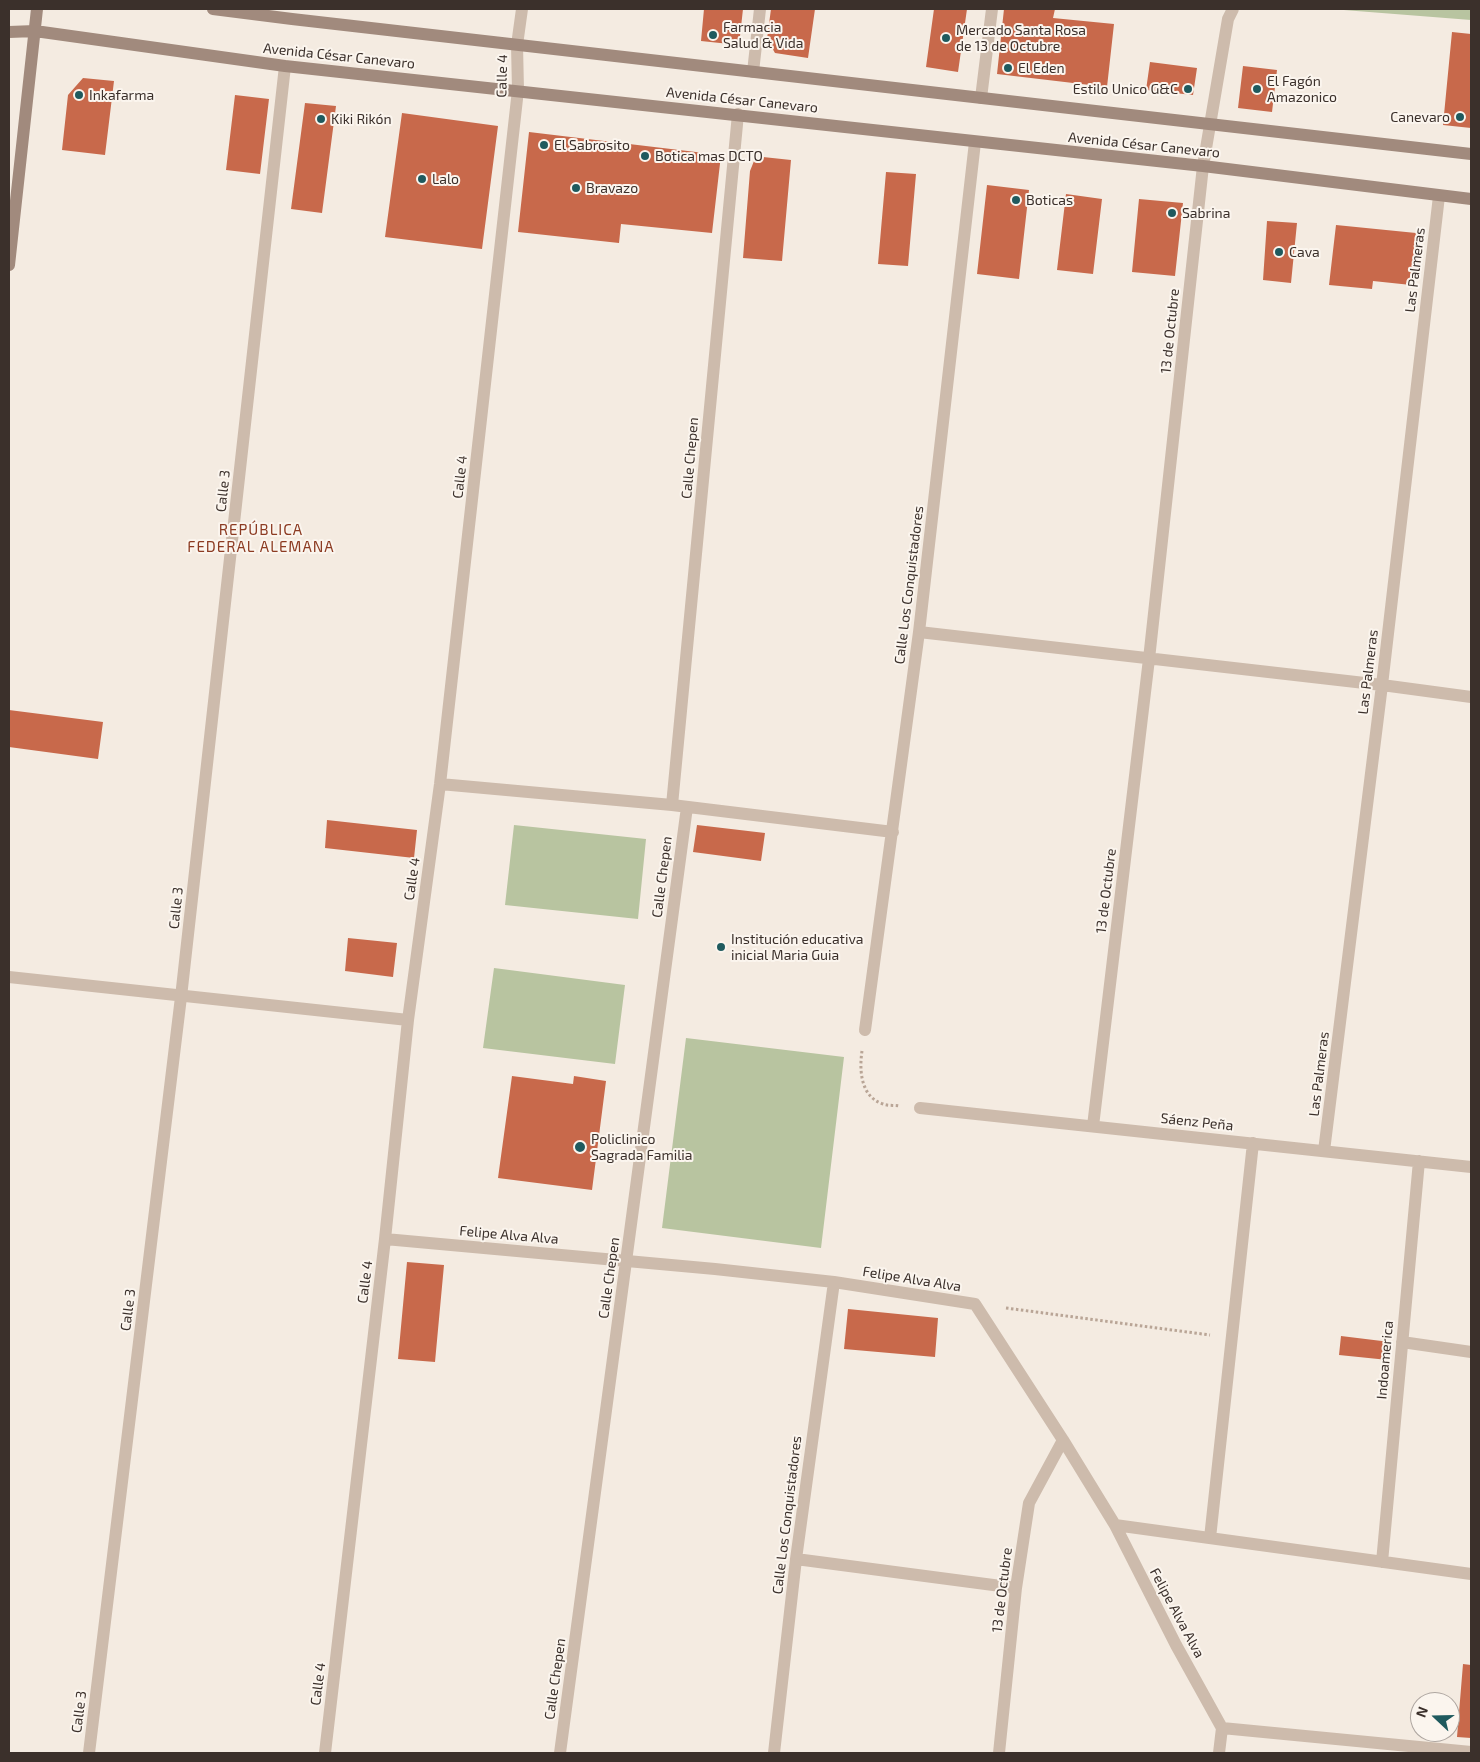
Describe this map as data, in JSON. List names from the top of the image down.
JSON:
{
  "streets": {
    "main road": ["Avenida César Canevaro"],
    "street": [
      "Calle 4",
      "Las Palmeras",
      "13 de Octubre",
      "Calle Chepen",
      "Calle 3",
      "Calle Los Conquistadores",
      "Sáenz Peña",
      "Felipe Alva Alva",
      "Indoamerica"
    ]
  },
  "crossings": [
    ["Avenida César Canevaro", "Calle 4"],
    ["Avenida César Canevaro", "Las Palmeras"],
    ["Avenida César Canevaro", "13 de Octubre"],
    ["Avenida César Canevaro", "Calle Chepen"],
    ["Avenida César Canevaro", "Calle 3"],
    ["Avenida César Canevaro", "Calle Los Conquistadores"],
    ["Calle 4", "Felipe Alva Alva"],
    ["Las Palmeras", "Sáenz Peña"],
    ["13 de Octubre", "Sáenz Peña"],
    ["13 de Octubre", "Felipe Alva Alva"],
    ["Calle Chepen", "Felipe Alva Alva"],
    ["Calle Los Conquistadores", "Felipe Alva Alva"],
    ["Sáenz Peña", "Indoamerica"]
  ],
  "districts": ["REPÚBLICA FEDERAL ALEMANA"],
  "places": [
    "Farmacia Salud & Vida",
    "Mercado Santa Rosa de 13 de Octubre",
    "El Eden",
    "Estilo Unico G&C",
    "El Fagón Amazonico",
    "Inkafarma",
    "Canevaro",
    "Kiki Rikón",
    "El Sabrosito",
    "Botica mas DCTO",
    "Lalo",
    "Bravazo",
    "Boticas",
    "Sabrina",
    "Cava",
    "Institución educativa inicial Maria Guia",
    "Policlinico Sagrada Familia"
  ],
  "north": "left"
}
